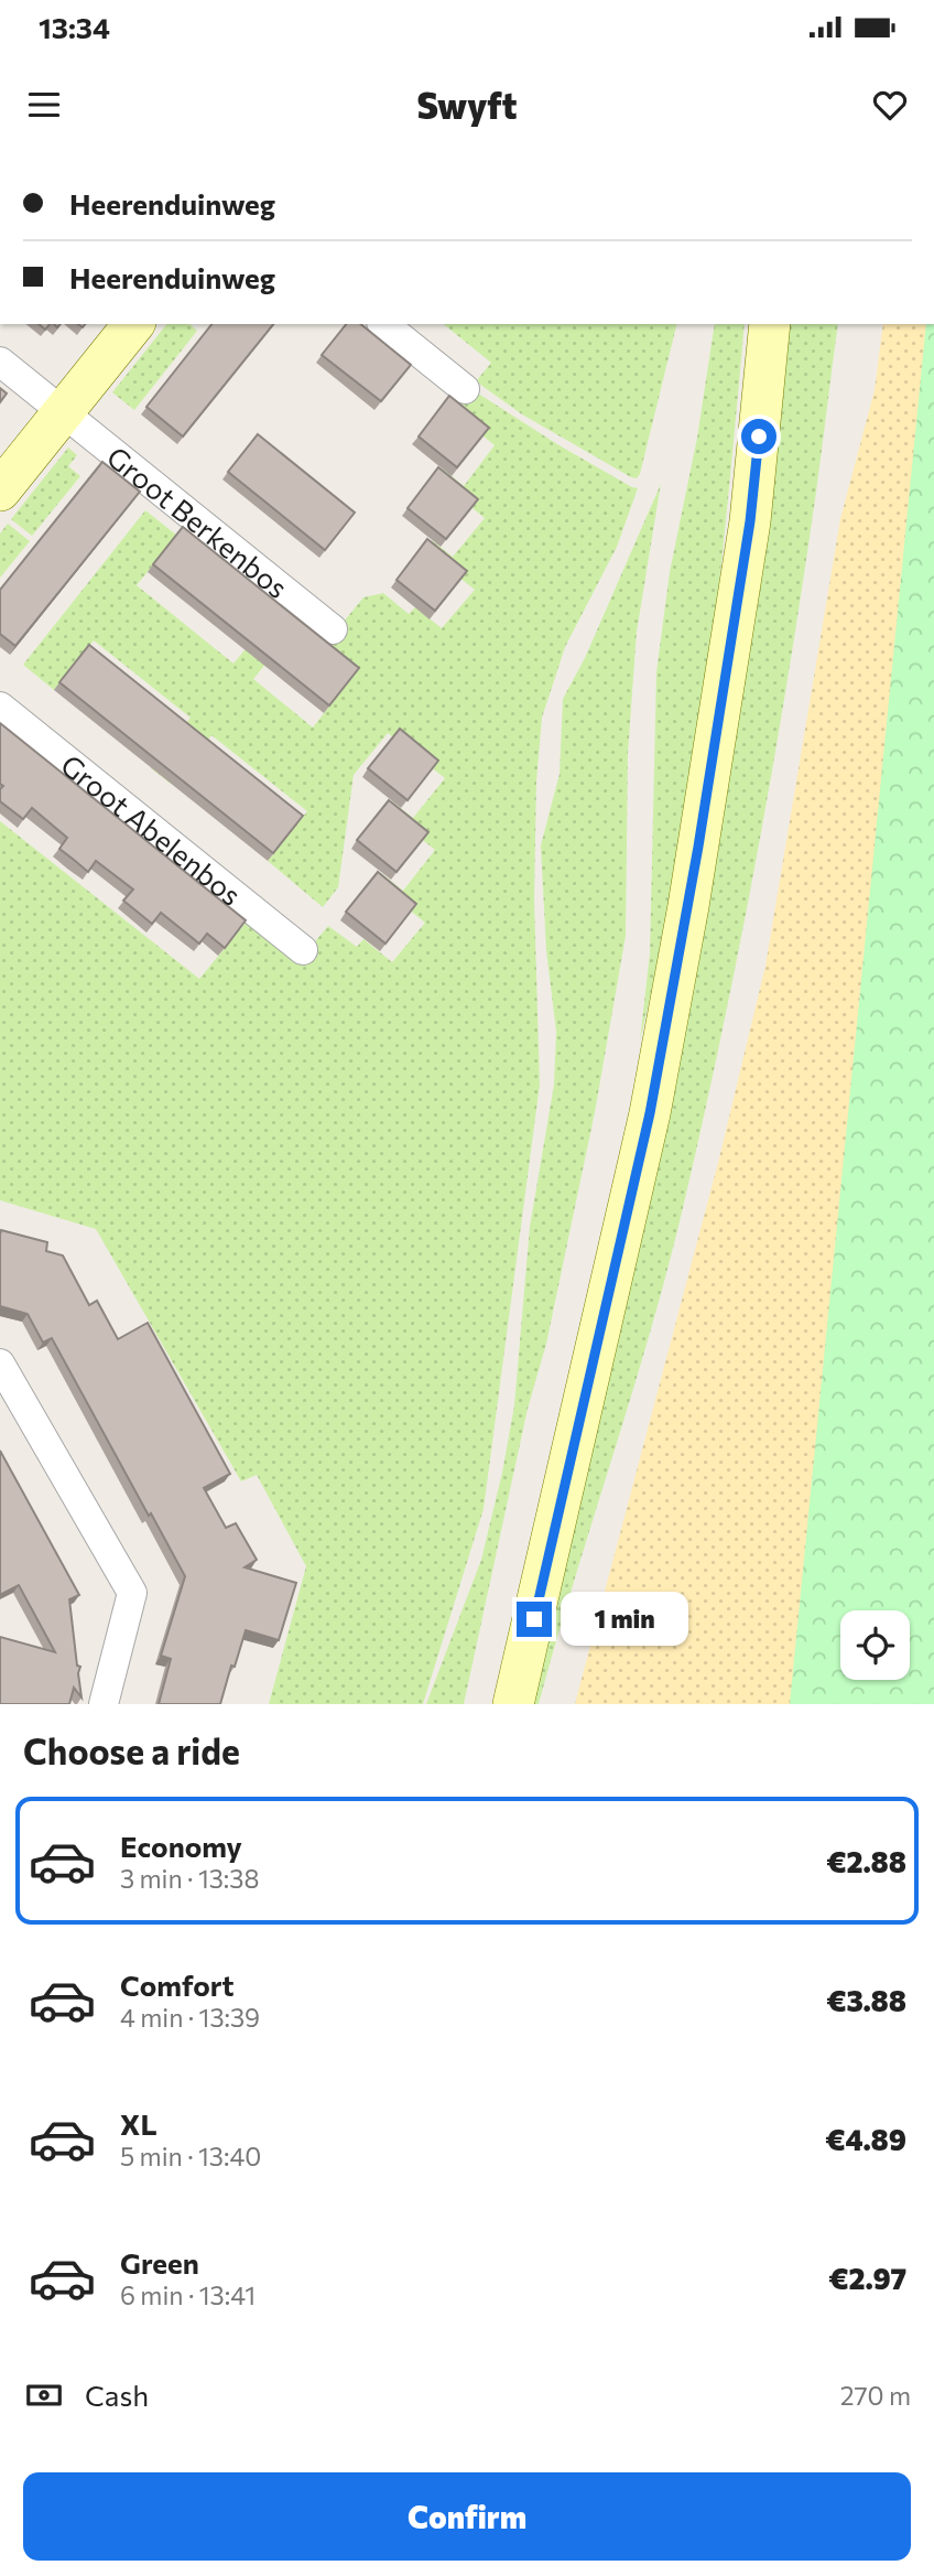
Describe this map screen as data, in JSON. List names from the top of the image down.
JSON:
{
  "streets": {
    "street": ["Groot Berkenbos", "Groot Abelenbos"]
  },
  "page": {
    "status": "13:34",
    "header": "Swyft",
    "banner": ["Heerenduinweg", "Heerenduinweg"],
    "bubble": "1 min",
    "heading": "Choose a ride",
    "list": [
      {
        "name": "Economy",
        "note": "3 min · 13:38",
        "value": "€2.88"
      },
      {
        "name": "Comfort",
        "note": "4 min · 13:39",
        "value": "€3.88"
      },
      {
        "name": "XL",
        "note": "5 min · 13:40",
        "value": "€4.89"
      },
      {
        "name": "Green",
        "note": "6 min · 13:41",
        "value": "€2.97"
      }
    ],
    "pay": ["Cash", "270 m"],
    "buttons": "Confirm"
  }
}
